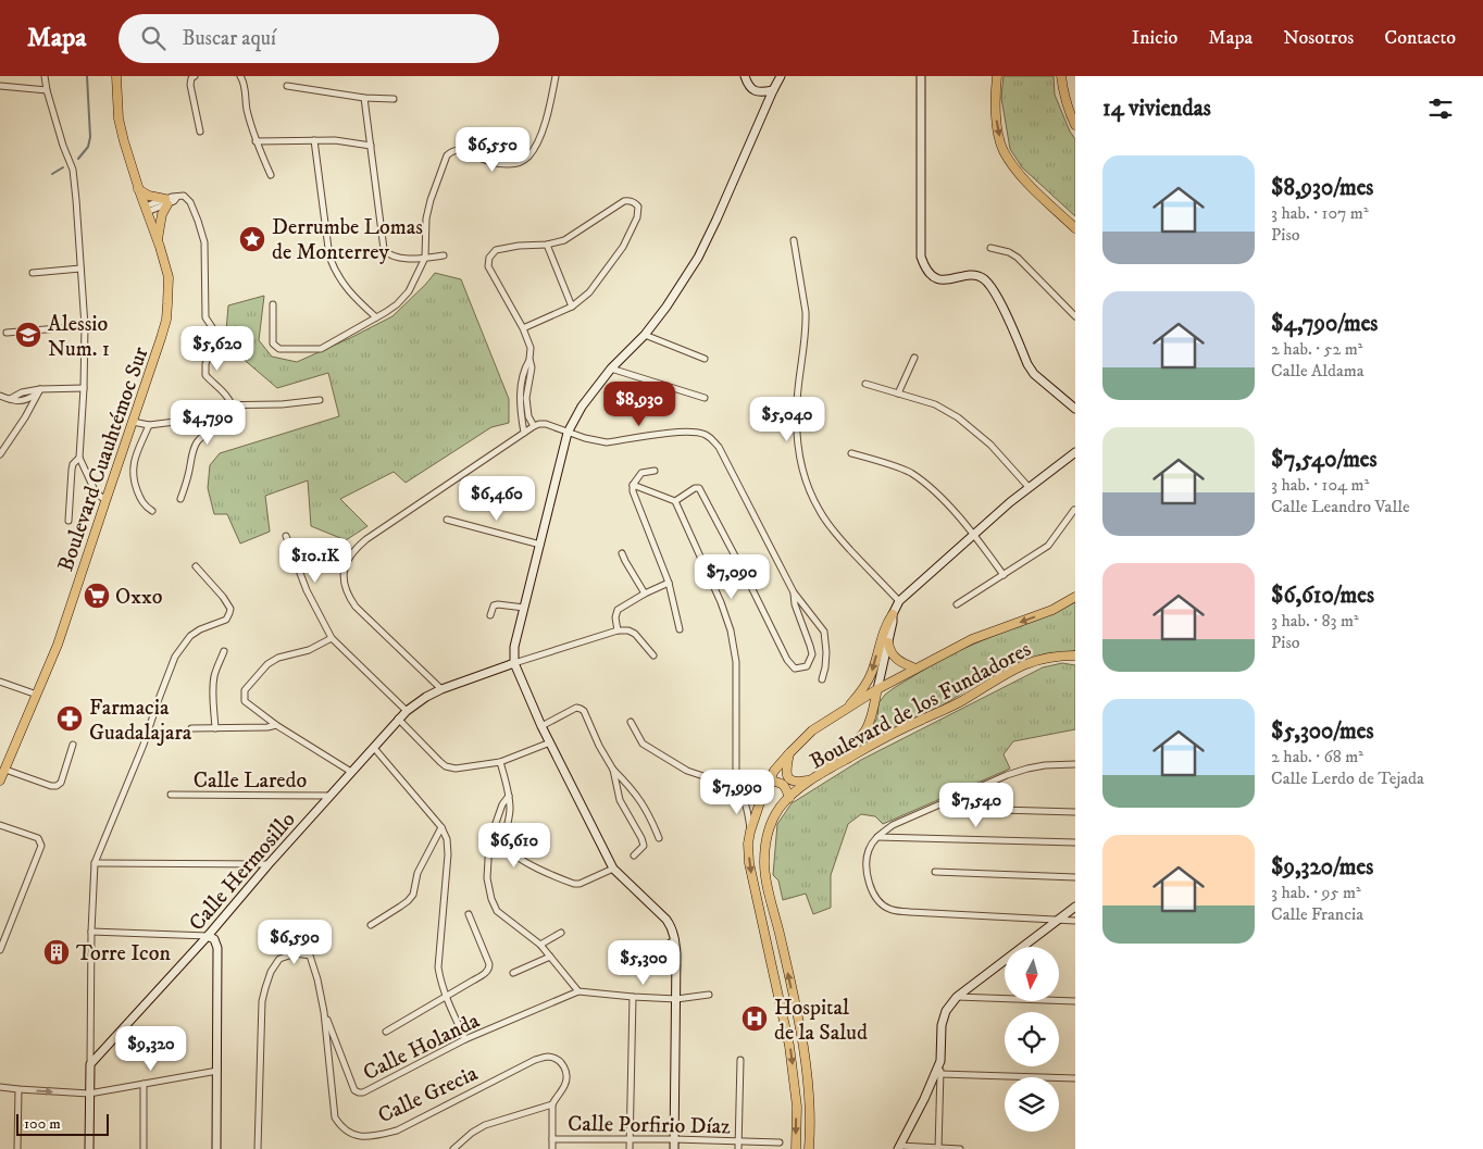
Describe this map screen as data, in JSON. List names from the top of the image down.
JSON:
{
  "streets": {
    "main road": ["Boulevard Cuauhtémoc Sur", "Boulevard de los Fundadores"],
    "street": [
      "Calle Laredo",
      "Calle Hermosillo",
      "Calle Holanda",
      "Calle Grecia",
      "Calle Porfirio Díaz"
    ]
  },
  "crossings": [
    ["Calle Laredo", "Calle Hermosillo"],
    ["Calle Holanda", "Calle Grecia"]
  ],
  "places": {
    "place": ["Derrumbe Lomas de Monterrey"],
    "school or university": ["Alessio Num. 1"],
    "supermarket": ["Oxxo"],
    "pharmacy": ["Farmacia Guadalajara"],
    "building": ["Torre Icon"],
    "hospital": ["Hospital de la Salud"]
  },
  "scale_bar": "100 m",
  "north": "bottom",
  "page": {
    "header": "Mapa",
    "search": "Buscar aquí",
    "nav": [
      "Inicio",
      "Mapa",
      "Nosotros",
      "Contacto"
    ],
    "heading": "14 viviendas",
    "price": [
      "$6,550",
      "$5,620",
      "$8,930",
      "$5,040",
      "$4,790",
      "$6,460",
      "$10.1K",
      "$7,090",
      "$7,990",
      "$7,540",
      "$6,610",
      "$6,590",
      "$5,300",
      "$9,320"
    ],
    "list": [
      {
        "name": "$8,930/mes",
        "note": "3 hab. · 107 m² · Piso"
      },
      {
        "name": "$4,790/mes",
        "note": "2 hab. · 52 m² · Calle Aldama"
      },
      {
        "name": "$7,540/mes",
        "note": "3 hab. · 104 m² · Calle Leandro Valle"
      },
      {
        "name": "$6,610/mes",
        "note": "3 hab. · 83 m² · Piso"
      },
      {
        "name": "$5,300/mes",
        "note": "2 hab. · 68 m² · Calle Lerdo de Tejada"
      },
      {
        "name": "$9,320/mes",
        "note": "3 hab. · 95 m² · Calle Francia"
      }
    ],
    "scale": "100 m"
  }
}
